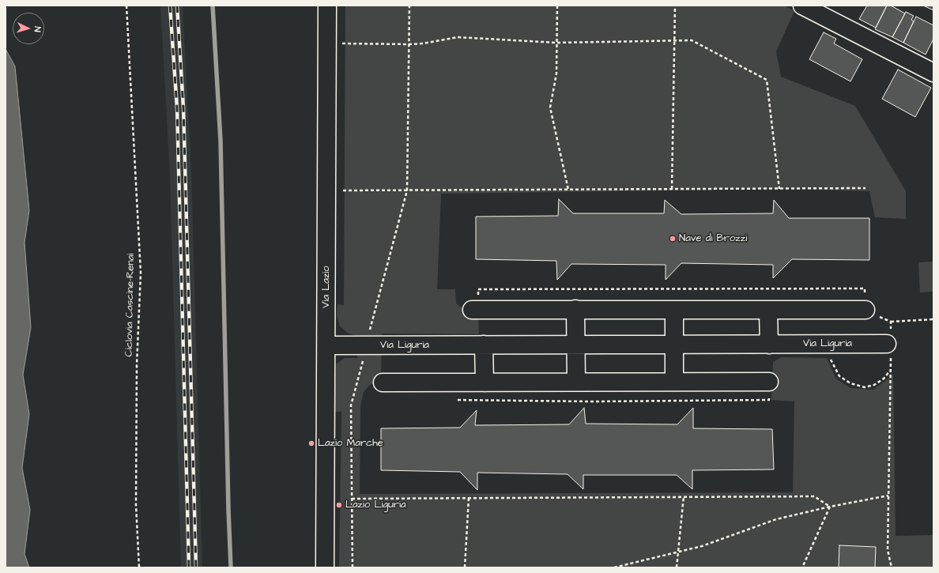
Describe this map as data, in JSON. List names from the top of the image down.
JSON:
{
  "streets": {
    "street": ["Via Lazio", "Via Liguria"],
    "path": ["Ciclovia Cascine-Renai"]
  },
  "crossings": [
    ["Via Lazio", "Via Liguria"]
  ],
  "places": ["Nave di Brozzi", "Lazio Marche", "Lazio Liguria"],
  "north": "right"
}
